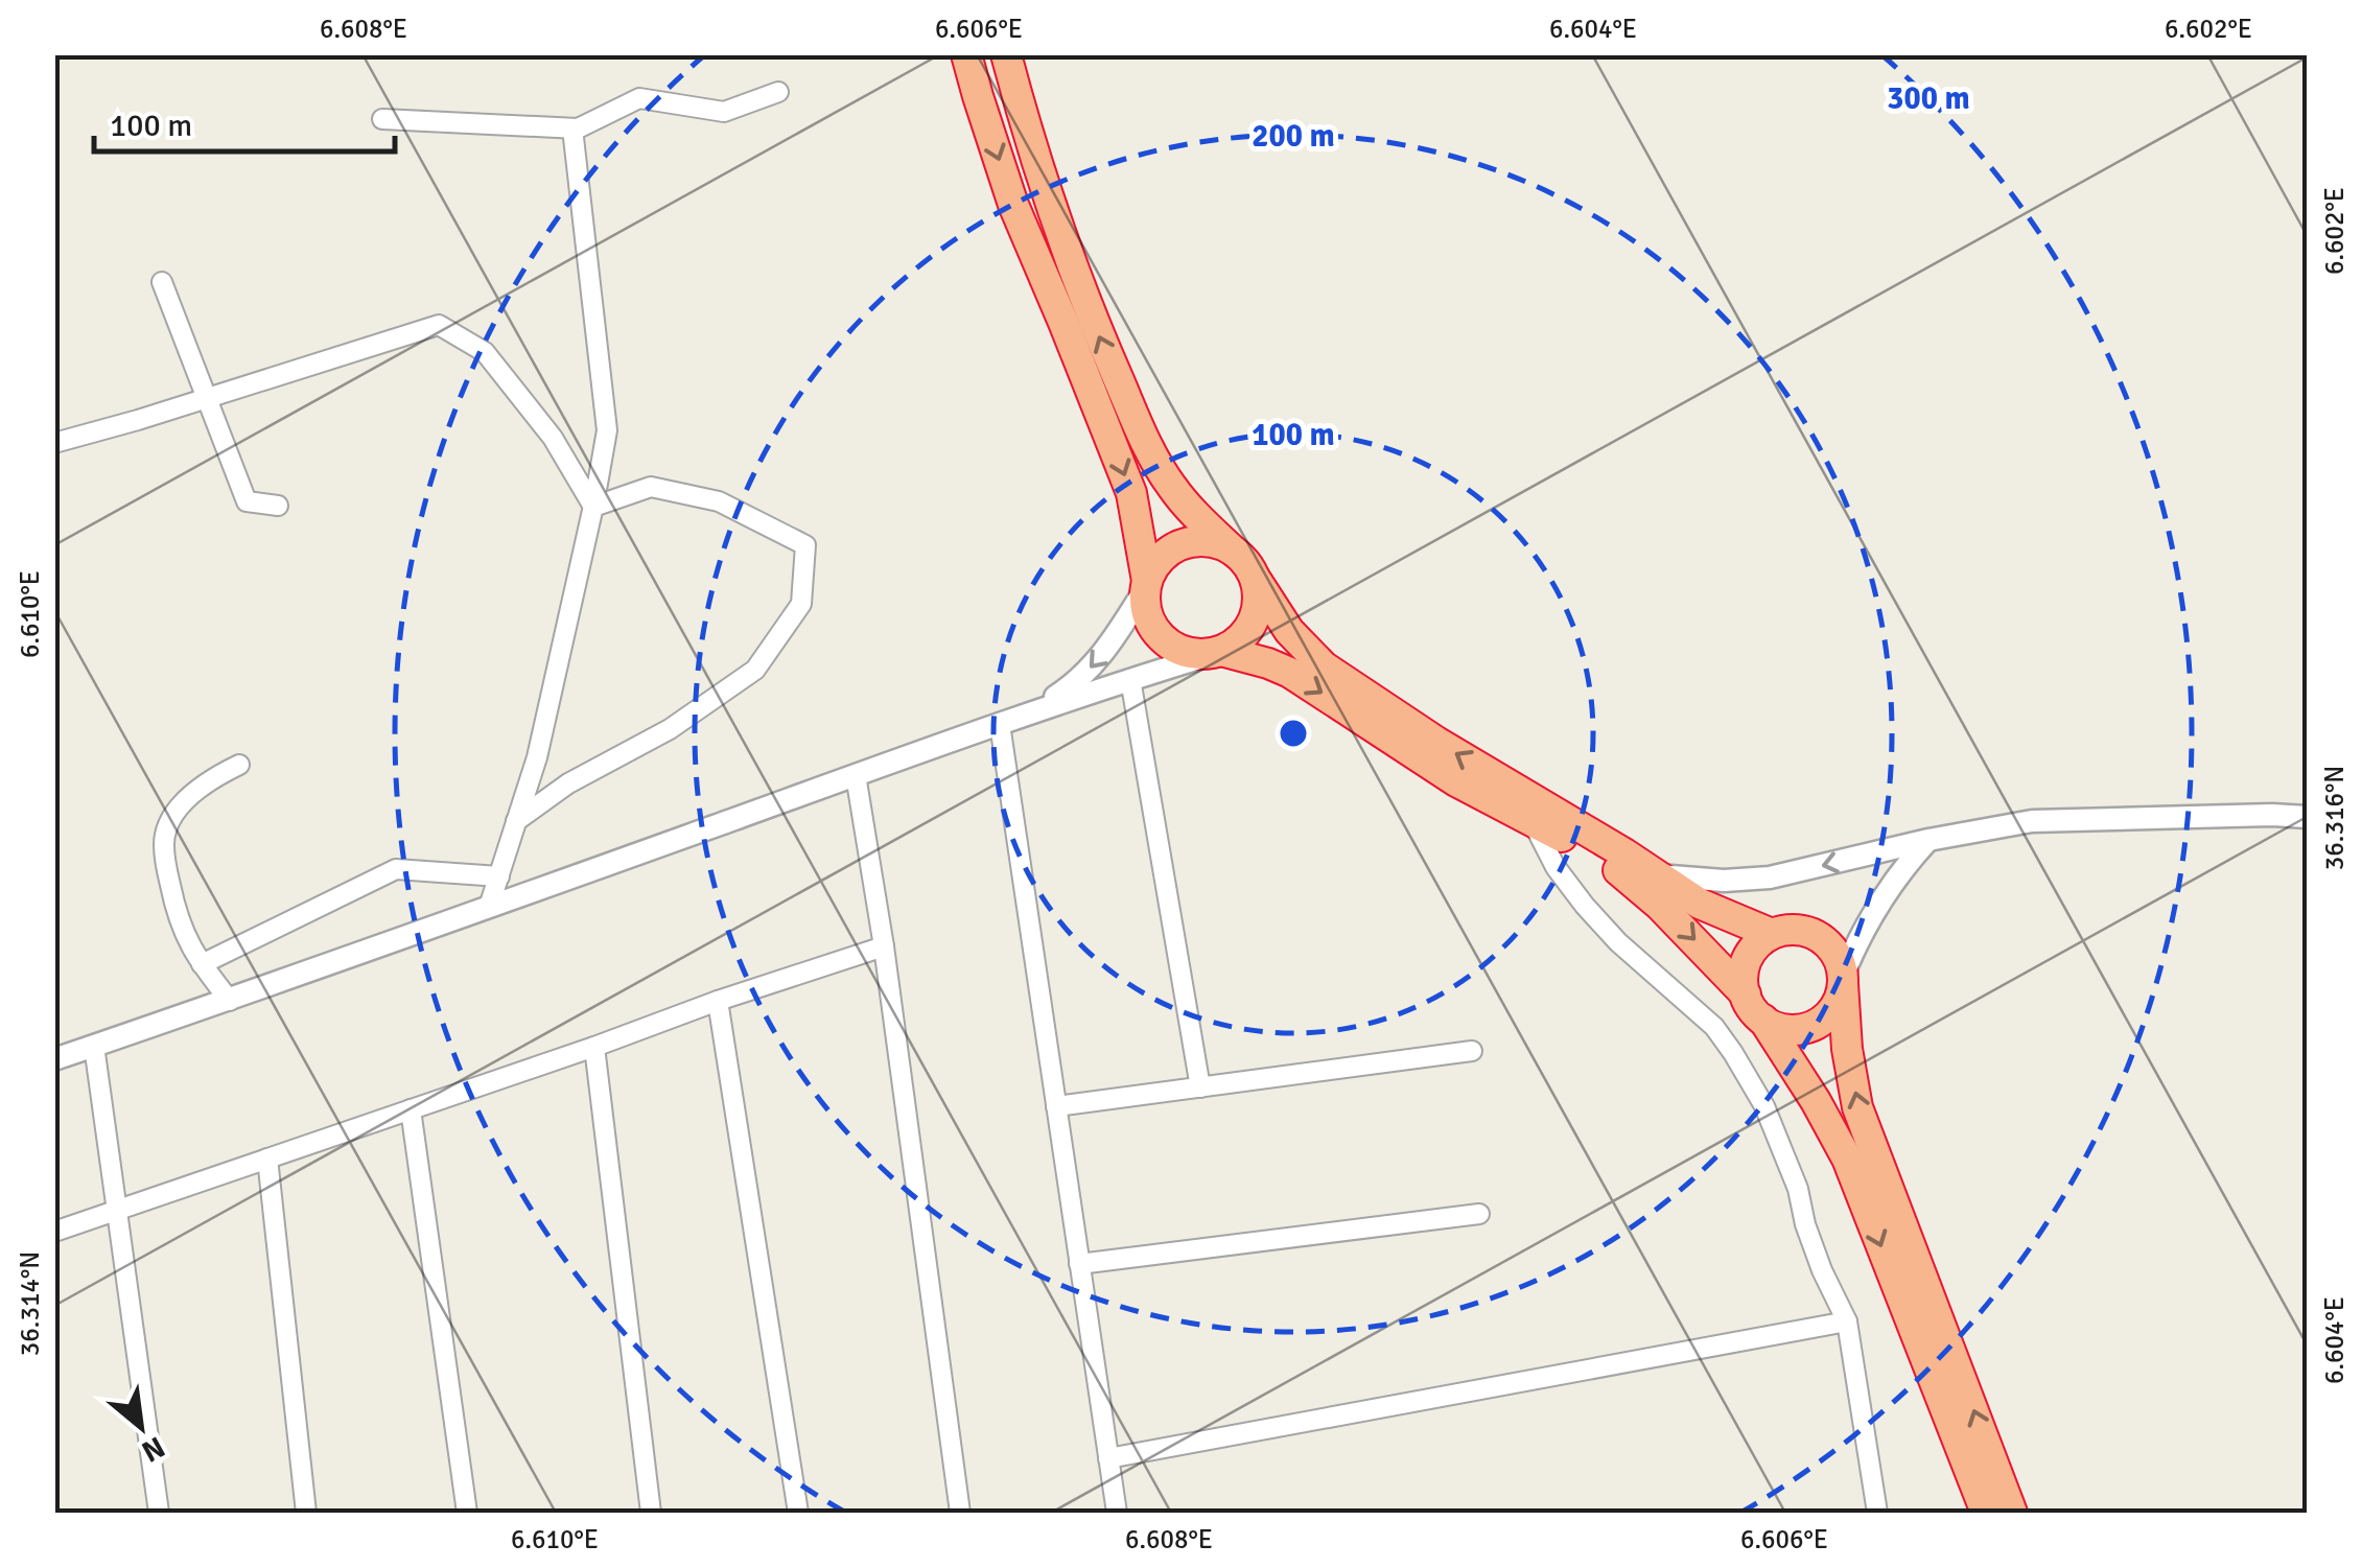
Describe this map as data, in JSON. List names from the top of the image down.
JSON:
{
  "scale_bar": "100 m",
  "north": "bottom right",
  "coordinates": [
    "6.608°E",
    "6.606°E",
    "6.604°E",
    "6.602°E",
    "6.610°E",
    "36.316°N",
    "36.314°N"
  ],
  "rings": ["300 m", "200 m", "100 m"]
}
